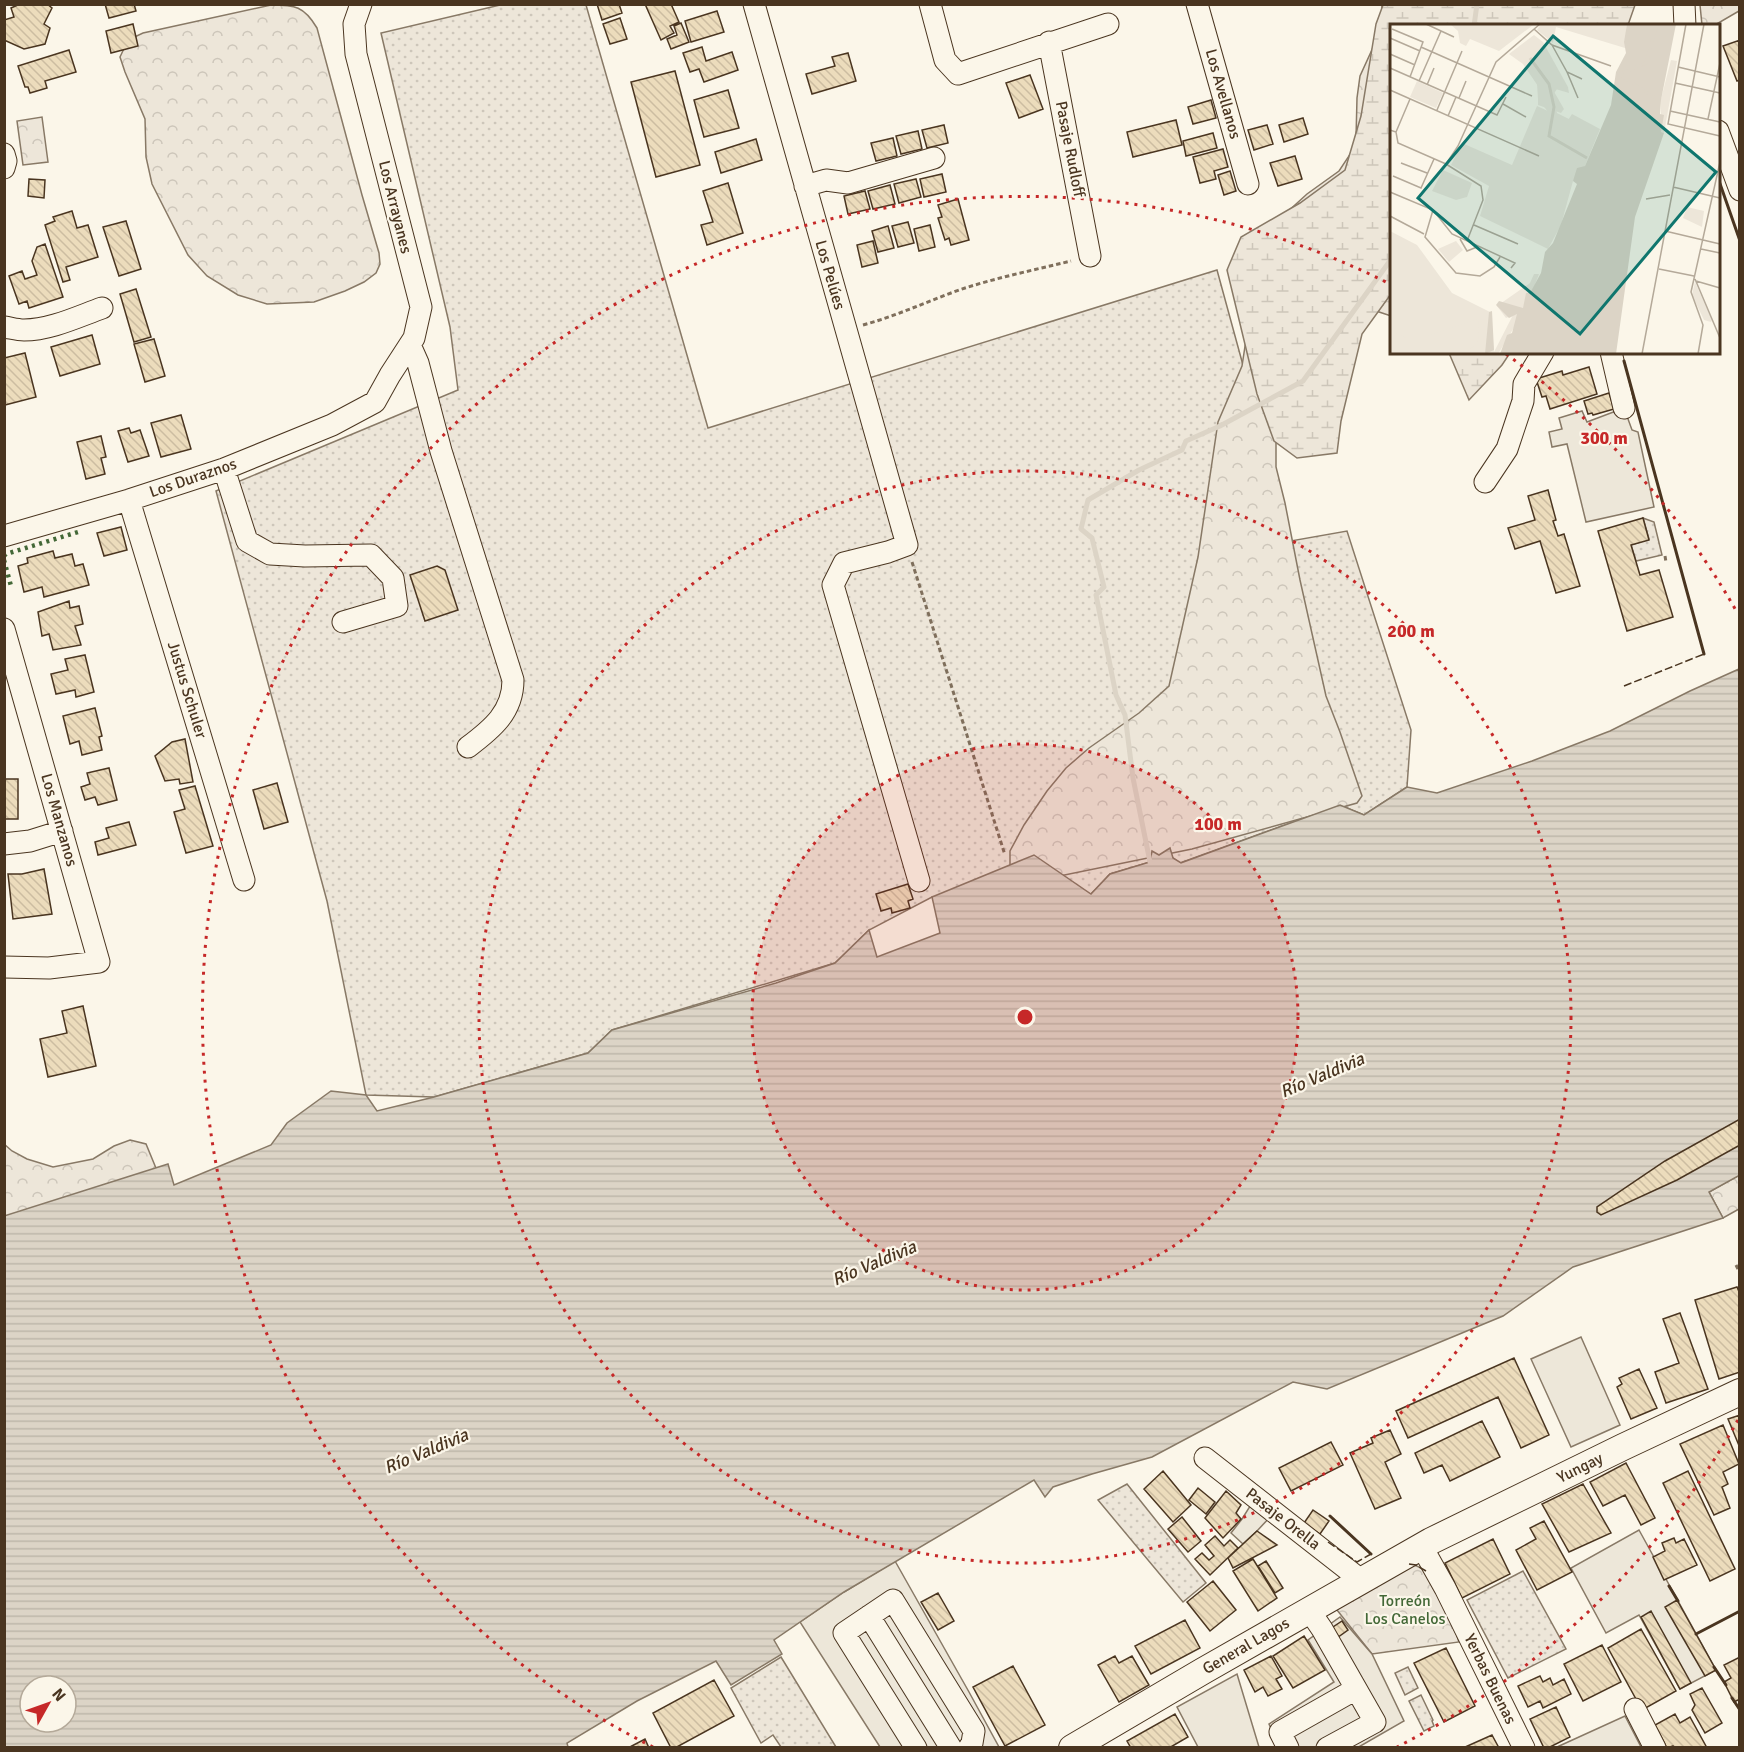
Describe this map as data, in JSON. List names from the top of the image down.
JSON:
{
  "streets": {
    "main road": ["Yungay", "General Lagos"],
    "street": [
      "Los Avellanos",
      "Pasaje Rudloff",
      "Los Arrayanes",
      "Los Pelúes",
      "Los Duraznos",
      "Justus Schuler",
      "Los Manzanos",
      "Pasaje Orella",
      "Yerbas Buenas"
    ]
  },
  "crossings": [
    ["Los Arrayanes", "Los Duraznos"],
    ["Los Duraznos", "Justus Schuler"],
    ["Yungay", "General Lagos"],
    ["Yungay", "Yerbas Buenas"],
    ["Pasaje Orella", "General Lagos"],
    ["General Lagos", "Yerbas Buenas"]
  ],
  "water": ["Río Valdivia"],
  "parks": ["Torreón Los Canelos"],
  "north": "top right",
  "rings": ["300 m", "200 m", "100 m"]
}
